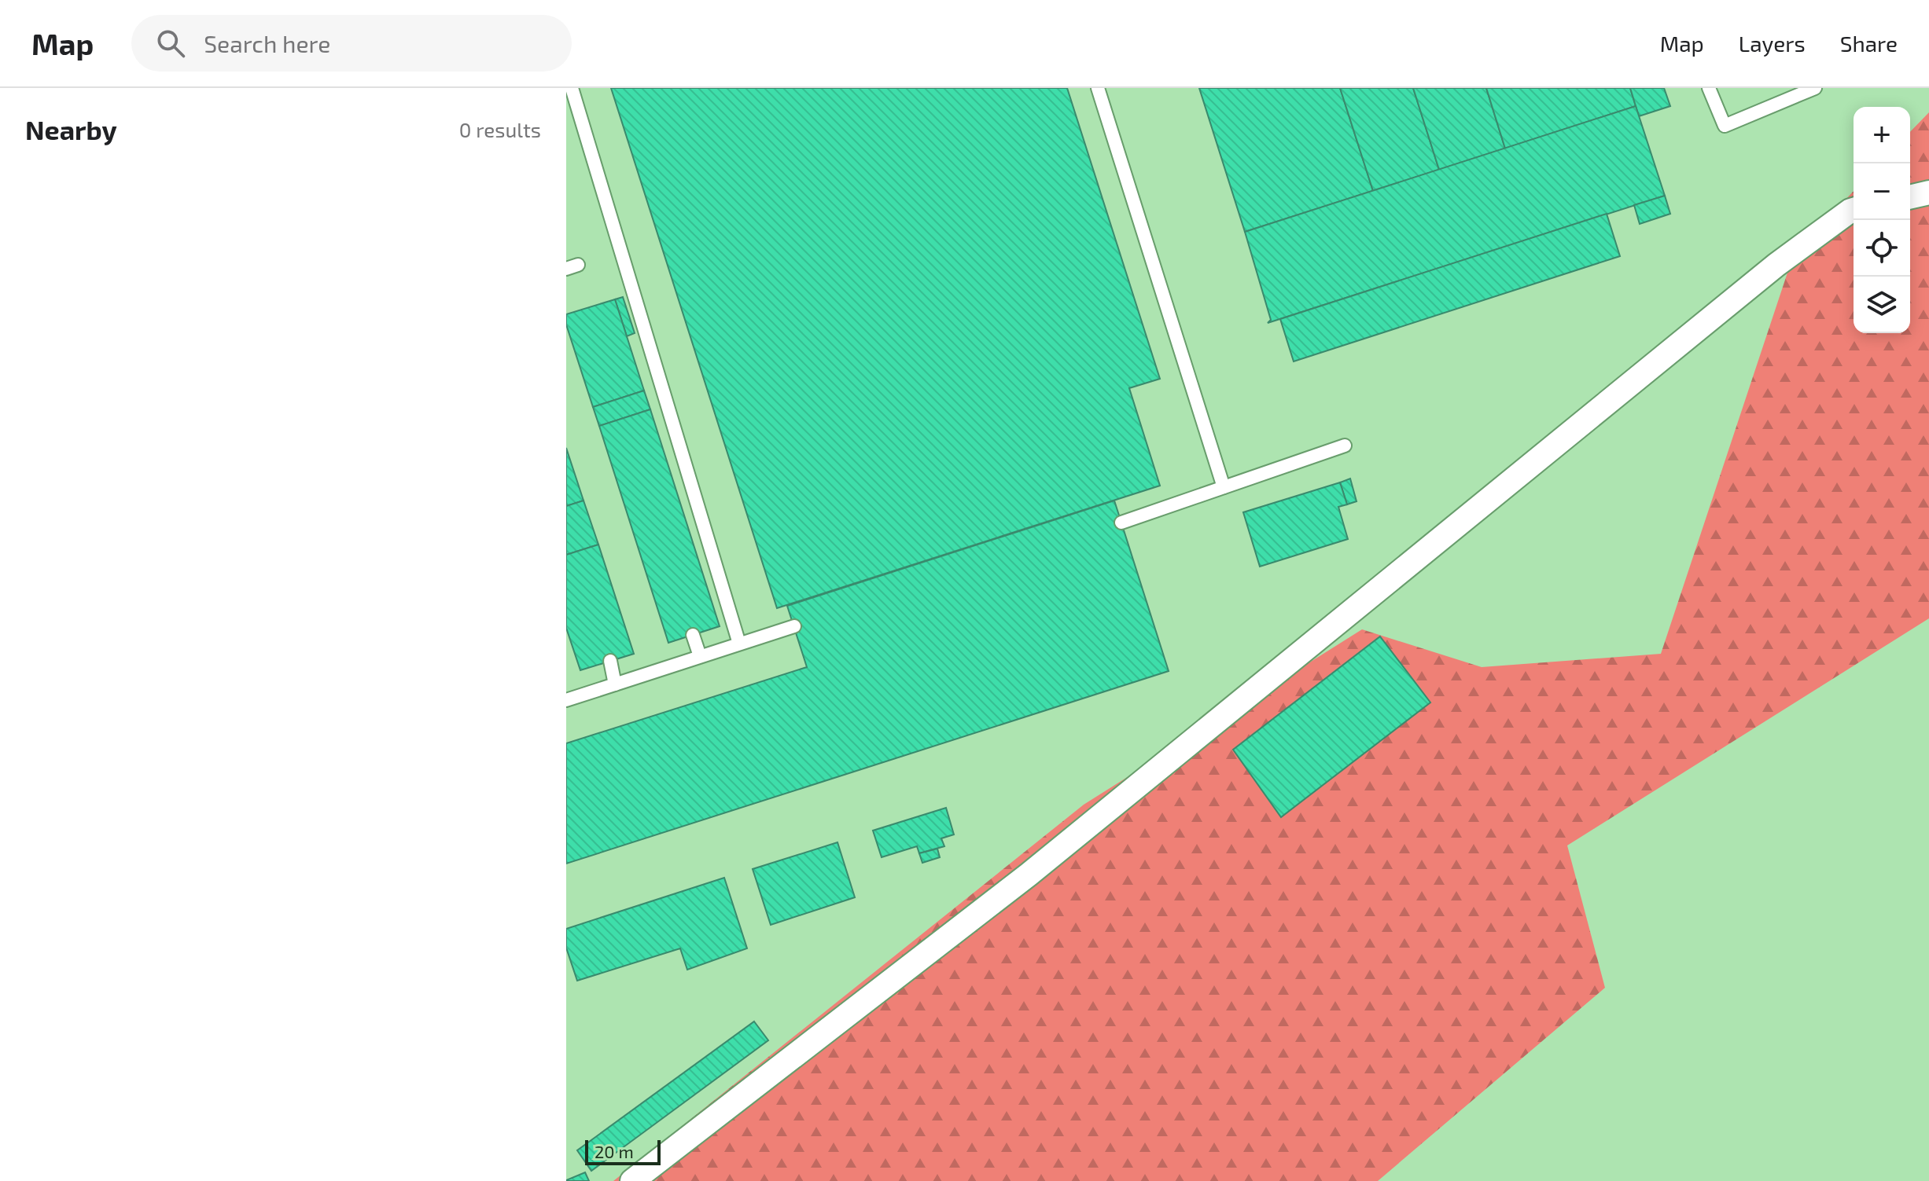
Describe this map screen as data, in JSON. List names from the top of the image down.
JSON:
{
  "scale_bar": "20 m",
  "page": {
    "header": "Map",
    "search": "Search here",
    "nav": ["Map", "Layers", "Share"],
    "heading": ["Nearby", "0 results"],
    "map_buttons": ["+", "−"],
    "scale": "20 m"
  }
}
